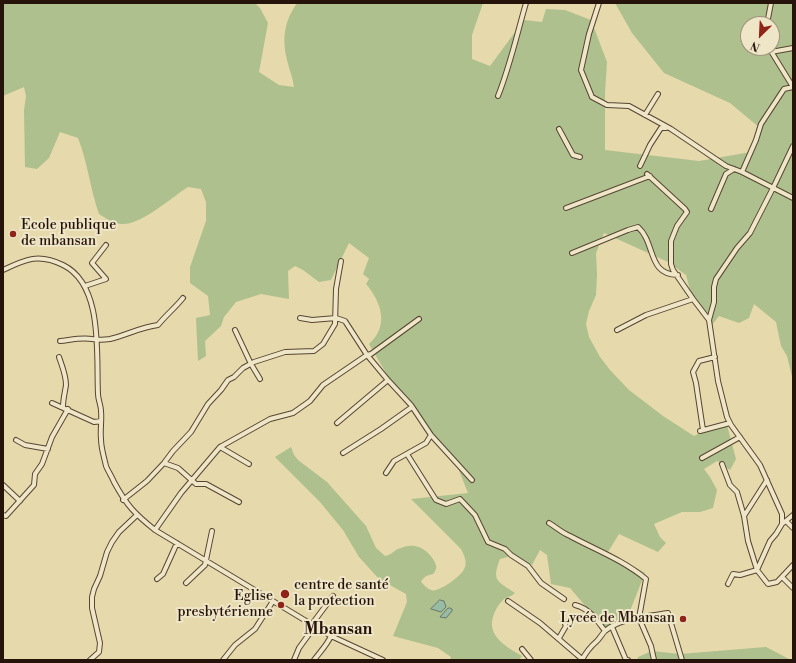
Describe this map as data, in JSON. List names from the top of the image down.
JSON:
{
  "districts": ["Mbansan"],
  "places": [
    "Ecole publique de mbansan",
    "centre de santé la protection",
    "Eglise presbytérienne",
    "Lycée de Mbansan"
  ],
  "north": "bottom left"
}
